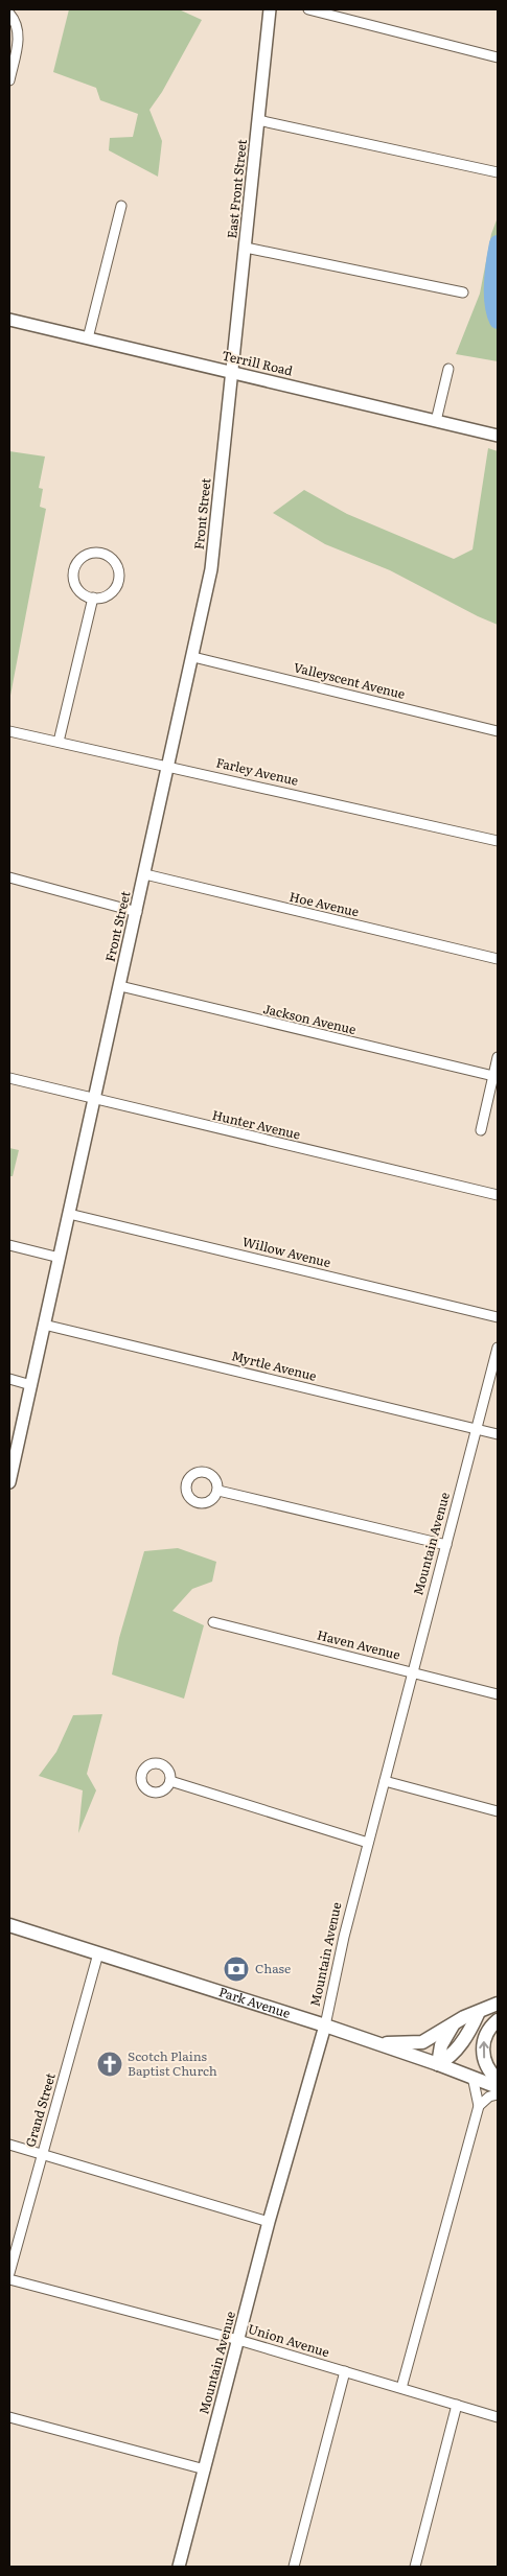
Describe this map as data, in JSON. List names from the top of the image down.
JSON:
{
  "streets": {
    "main road": ["Park Avenue"],
    "street": [
      "East Front Street",
      "Terrill Road",
      "Front Street",
      "Valleyscent Avenue",
      "Farley Avenue",
      "Hoe Avenue",
      "Jackson Avenue",
      "Hunter Avenue",
      "Willow Avenue",
      "Myrtle Avenue",
      "Mountain Avenue",
      "Haven Avenue",
      "Grand Street",
      "Union Avenue"
    ]
  },
  "crossings": [
    ["East Front Street", "Terrill Road"],
    ["East Front Street", "Front Street"],
    ["Terrill Road", "Front Street"],
    ["Front Street", "Valleyscent Avenue"],
    ["Front Street", "Farley Avenue"],
    ["Front Street", "Hoe Avenue"],
    ["Front Street", "Jackson Avenue"],
    ["Front Street", "Hunter Avenue"],
    ["Front Street", "Willow Avenue"],
    ["Front Street", "Myrtle Avenue"],
    ["Myrtle Avenue", "Mountain Avenue"],
    ["Mountain Avenue", "Haven Avenue"],
    ["Mountain Avenue", "Park Avenue"],
    ["Mountain Avenue", "Union Avenue"],
    ["Park Avenue", "Grand Street"]
  ],
  "places": {
    "bank": ["Chase"],
    "church": ["Scotch Plains Baptist Church"]
  }
}
